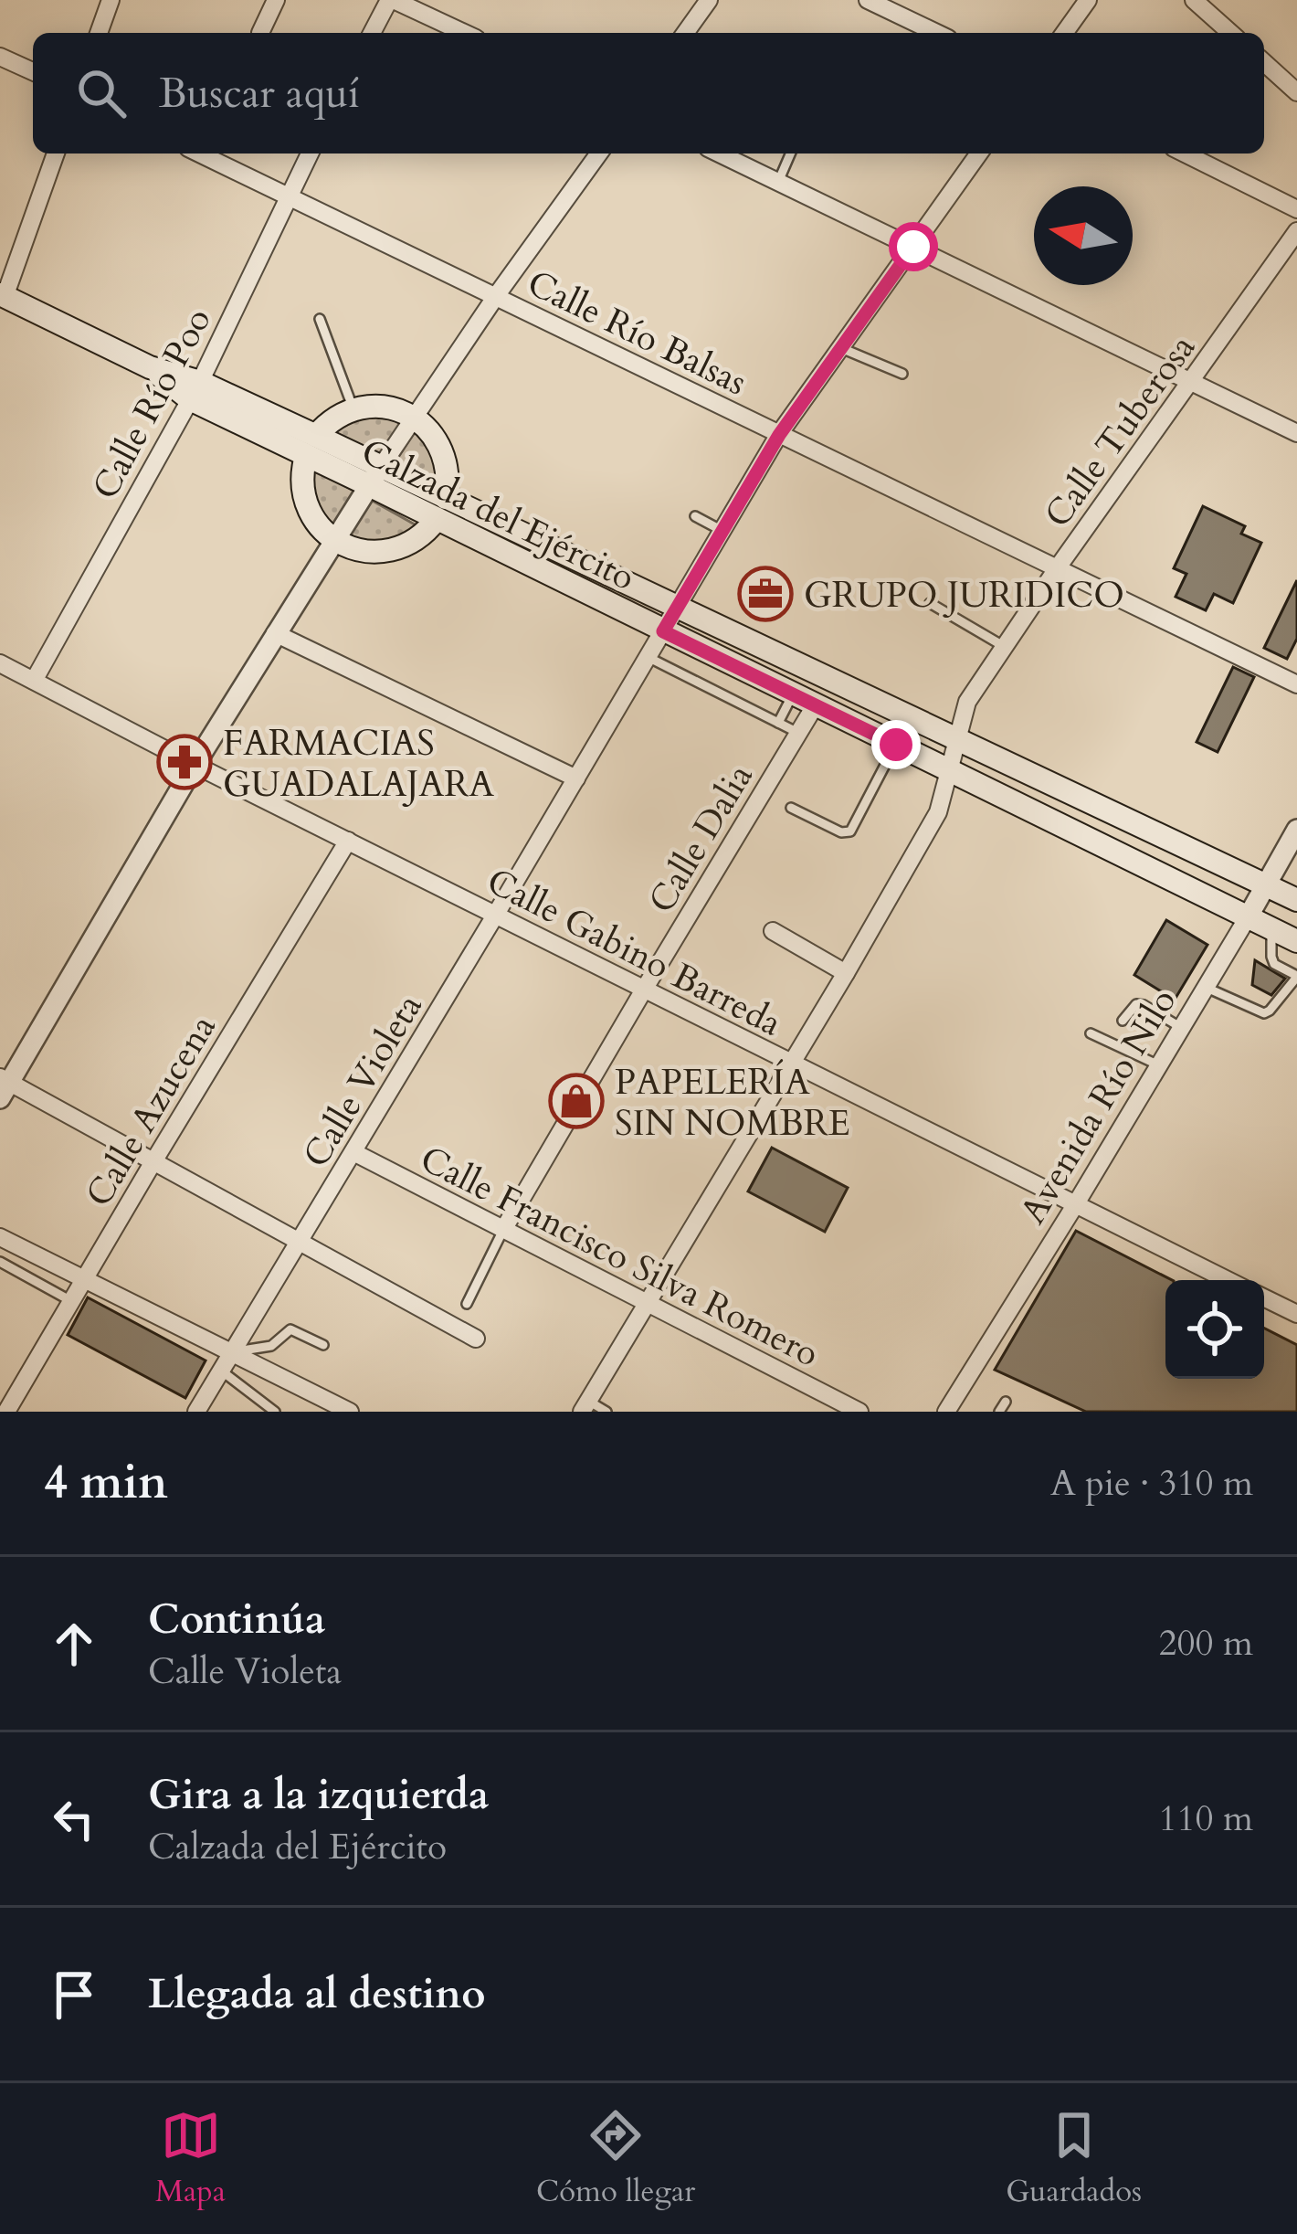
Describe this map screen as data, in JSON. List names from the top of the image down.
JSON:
{
  "streets": {
    "main road": ["Calzada del Ejército"],
    "street": [
      "Calle Río Balsas",
      "Calle Río Poo",
      "Calle Tuberosa",
      "Calle Dalia",
      "Calle Gabino Barreda",
      "Calle Violeta",
      "Avenida Río Nilo",
      "Calle Azucena",
      "Calle Francisco Silva Romero"
    ]
  },
  "crossings": [
    ["Calle Río Balsas", "Calle Río Poo"],
    ["Calle Río Balsas", "Calle Tuberosa"],
    ["Calle Río Balsas", "Calle Violeta"],
    ["Calle Río Poo", "Calzada del Ejército"],
    ["Calle Río Poo", "Calle Gabino Barreda"],
    ["Calle Tuberosa", "Calzada del Ejército"],
    ["Calle Tuberosa", "Calle Gabino Barreda"],
    ["Calle Tuberosa", "Calle Francisco Silva Romero"],
    ["Calzada del Ejército", "Calle Dalia"],
    ["Calzada del Ejército", "Calle Violeta"],
    ["Calzada del Ejército", "Avenida Río Nilo"],
    ["Calle Dalia", "Calle Gabino Barreda"],
    ["Calle Dalia", "Calle Francisco Silva Romero"],
    ["Calle Gabino Barreda", "Calle Violeta"],
    ["Calle Gabino Barreda", "Avenida Río Nilo"],
    ["Calle Gabino Barreda", "Calle Azucena"],
    ["Calle Violeta", "Calle Francisco Silva Romero"]
  ],
  "places": {
    "office": ["GRUPO JURIDICO"],
    "pharmacy": ["FARMACIAS GUADALAJARA"],
    "shop": ["PAPELERÍA SIN NOMBRE"]
  },
  "north": "left",
  "page": {
    "search": "Buscar aquí",
    "heading": ["4 min", "A pie · 310 m"],
    "list": [
      ["Continúa", "Calle Violeta", "200 m"],
      ["Gira a la izquierda", "Calzada del Ejército", "110 m"],
      "Llegada al destino"
    ],
    "nav": ["Mapa", "Cómo llegar", "Guardados"]
  }
}
